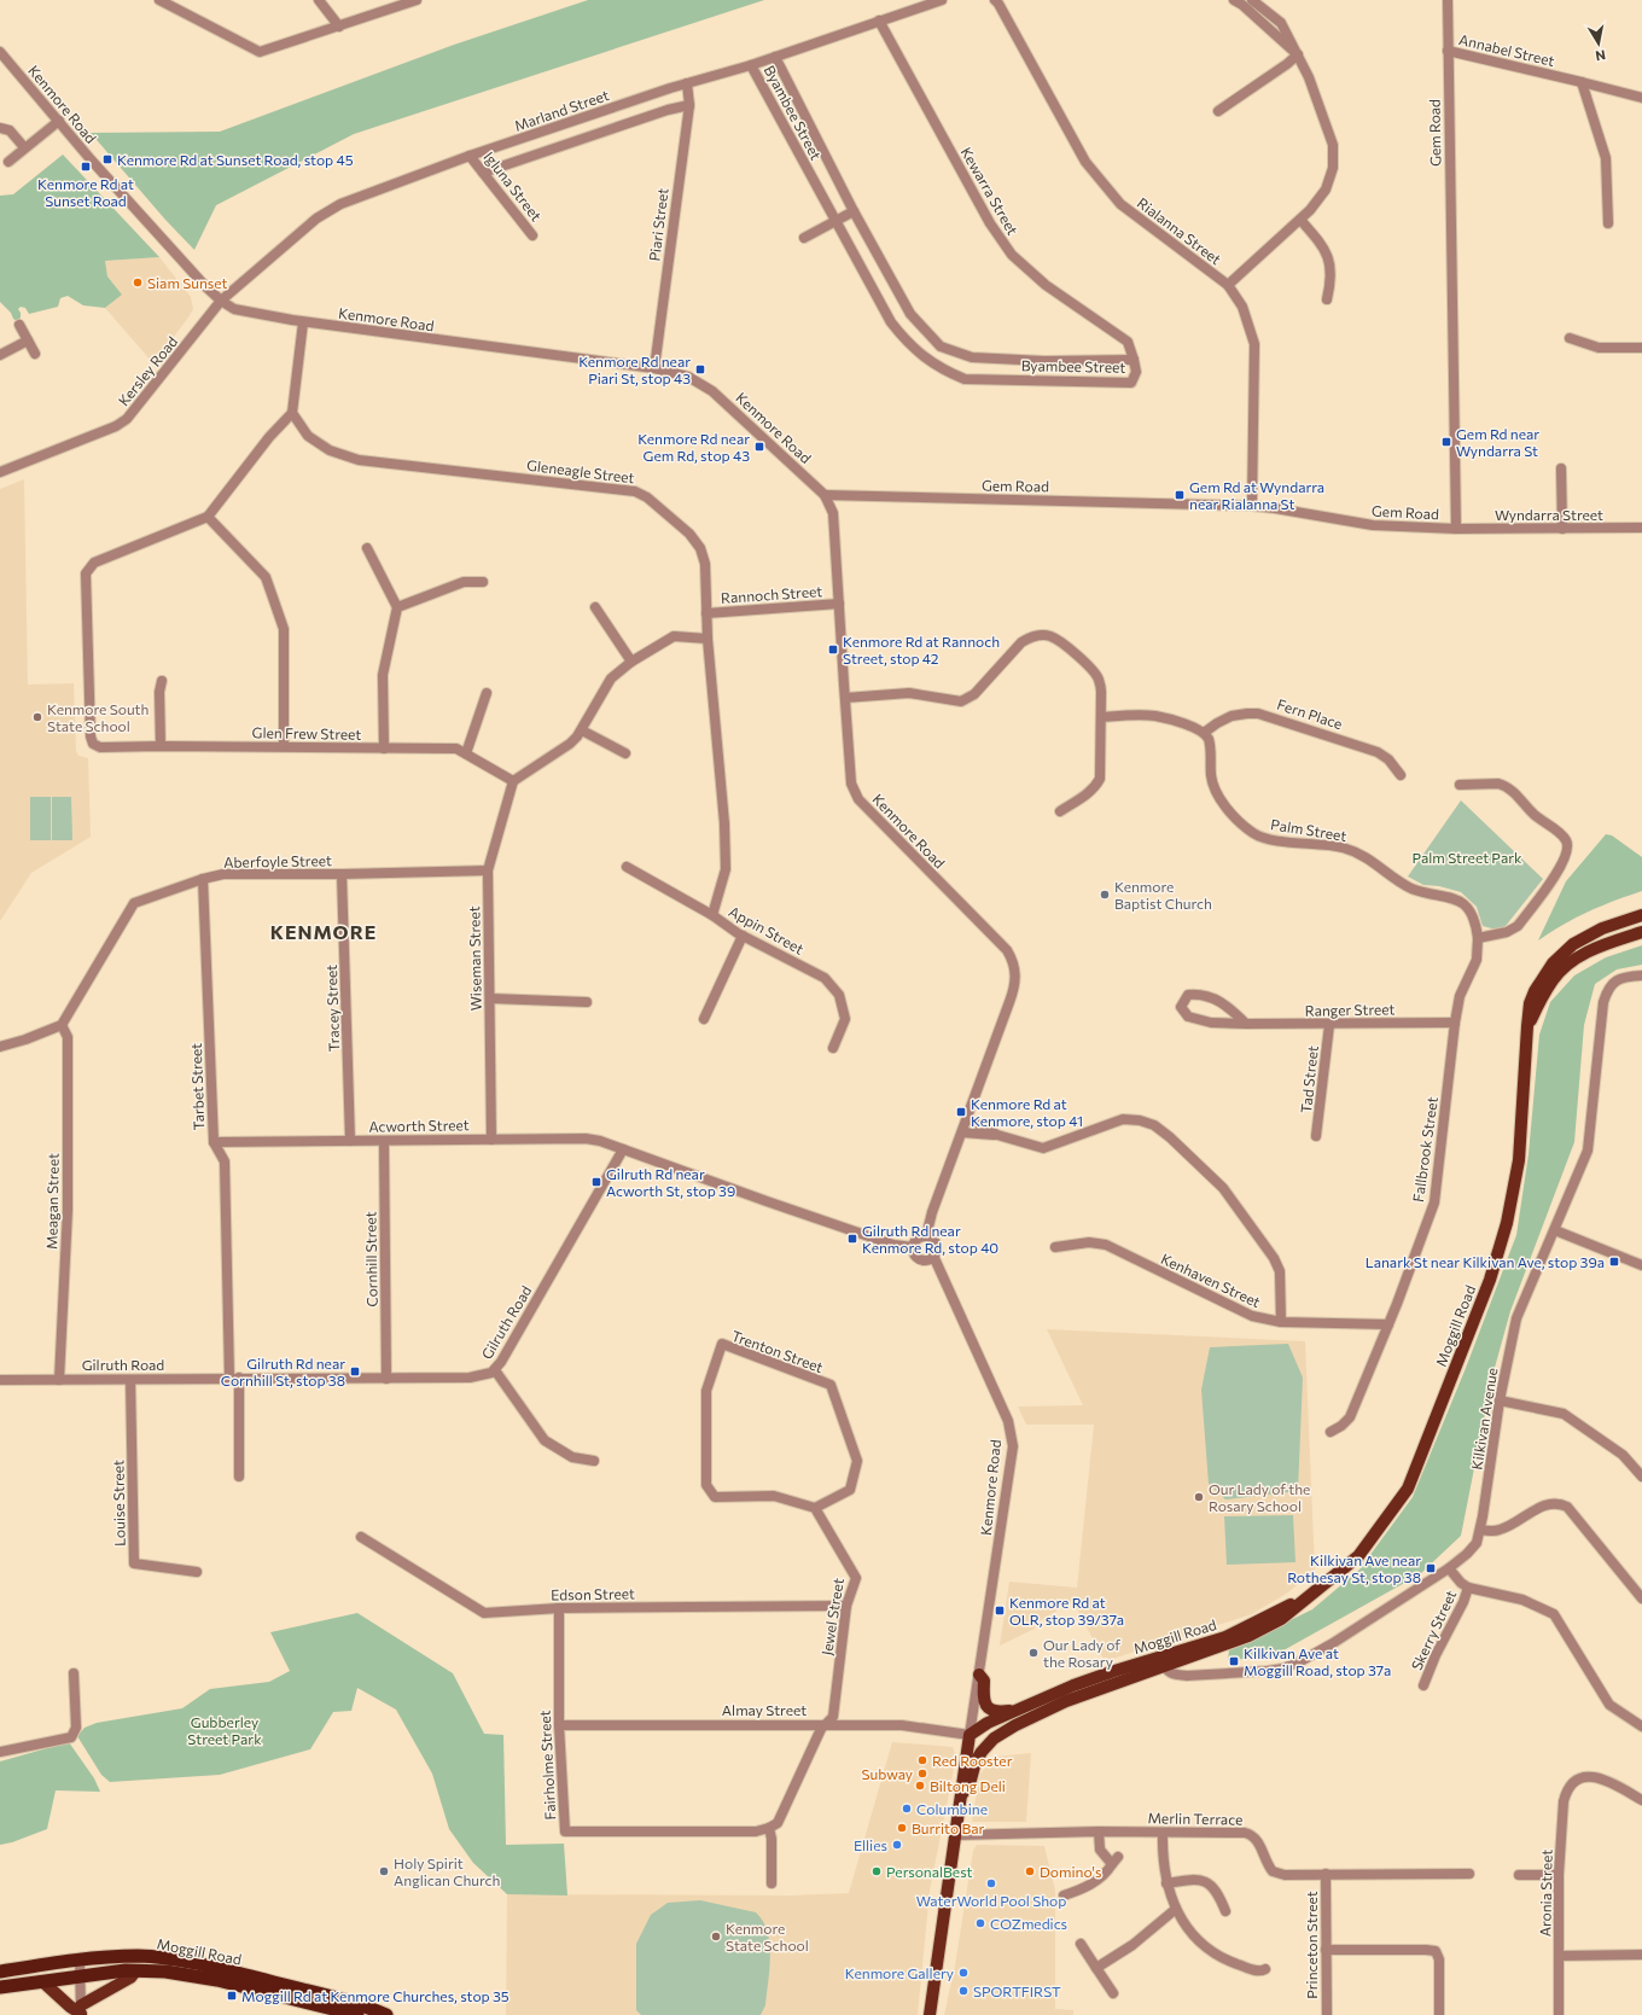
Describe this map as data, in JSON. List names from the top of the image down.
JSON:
{
  "streets": {
    "highway": ["Moggill Road"],
    "street": [
      "Annabel Street",
      "Kenmore Road",
      "Marland Street",
      "Byambee Street",
      "Gem Road",
      "Igluna Street",
      "Kewarra Street",
      "Piari Street",
      "Rialanna Street",
      "Kersley Road",
      "Gleneagle Street",
      "Wyndarra Street",
      "Rannoch Street",
      "Fern Place",
      "Glen Frew Street",
      "Palm Street",
      "Aberfoyle Street",
      "Appin Street",
      "Wiseman Street",
      "Tracey Street",
      "Ranger Street",
      "Tad Street",
      "Tarbet Street",
      "Acworth Street",
      "Fallbrook Street",
      "Meagan Street",
      "Cornhill Street",
      "Kenhaven Street",
      "Gilruth Road",
      "Trenton Street",
      "Kilkivan Avenue",
      "Louise Street",
      "Edson Street",
      "Jewel Street",
      "Skerry Street",
      "Almay Street",
      "Fairholme Street",
      "Merlin Terrace",
      "Aronia Street",
      "Princeton Street"
    ]
  },
  "crossings": [
    ["Annabel Street", "Gem Road"],
    ["Kenmore Road", "Marland Street"],
    ["Kenmore Road", "Gem Road"],
    ["Kenmore Road", "Piari Street"],
    ["Kenmore Road", "Kersley Road"],
    ["Kenmore Road", "Rannoch Street"],
    ["Kenmore Road", "Moggill Road"],
    ["Kenmore Road", "Almay Street"],
    ["Marland Street", "Byambee Street"],
    ["Marland Street", "Igluna Street"],
    ["Marland Street", "Kewarra Street"],
    ["Marland Street", "Piari Street"],
    ["Marland Street", "Kersley Road"],
    ["Byambee Street", "Kewarra Street"],
    ["Gem Road", "Rialanna Street"],
    ["Gem Road", "Wyndarra Street"],
    ["Gleneagle Street", "Rannoch Street"],
    ["Gleneagle Street", "Appin Street"],
    ["Fern Place", "Palm Street"],
    ["Glen Frew Street", "Wiseman Street"],
    ["Palm Street", "Fallbrook Street"],
    ["Aberfoyle Street", "Wiseman Street"],
    ["Aberfoyle Street", "Tracey Street"],
    ["Aberfoyle Street", "Tarbet Street"],
    ["Aberfoyle Street", "Meagan Street"],
    ["Wiseman Street", "Acworth Street"],
    ["Tracey Street", "Acworth Street"],
    ["Ranger Street", "Tad Street"],
    ["Ranger Street", "Fallbrook Street"],
    ["Tarbet Street", "Acworth Street"],
    ["Tarbet Street", "Gilruth Road"],
    ["Acworth Street", "Cornhill Street"],
    ["Acworth Street", "Gilruth Road"],
    ["Fallbrook Street", "Kenhaven Street"],
    ["Meagan Street", "Gilruth Road"],
    ["Cornhill Street", "Gilruth Road"],
    ["Gilruth Road", "Louise Street"],
    ["Moggill Road", "Kilkivan Avenue"],
    ["Moggill Road", "Almay Street"],
    ["Moggill Road", "Merlin Terrace"],
    ["Trenton Street", "Jewel Street"],
    ["Edson Street", "Jewel Street"],
    ["Edson Street", "Fairholme Street"],
    ["Jewel Street", "Almay Street"],
    ["Jewel Street", "Fairholme Street"],
    ["Almay Street", "Fairholme Street"],
    ["Merlin Terrace", "Princeton Street"]
  ],
  "districts": ["KENMORE"],
  "parks": ["Palm Street Park", "Gubberley Street Park"],
  "places": {
    "transit": [
      "Kenmore Rd at Sunset Road, stop 45",
      "Kenmore Rd at Sunset Road",
      "Kenmore Rd near Piari St, stop 43",
      "Gem Rd near Wyndarra St",
      "Kenmore Rd near Gem Rd, stop 43",
      "Gem Rd at Wyndarra near Rialanna St",
      "Kenmore Rd at Rannoch Street, stop 42",
      "Kenmore Rd at Kenmore, stop 41",
      "Gilruth Rd near Acworth St, stop 39",
      "Gilruth Rd near Kenmore Rd, stop 40",
      "Lanark St near Kilkivan Ave, stop 39a",
      "Gilruth Rd near Cornhill St, stop 38",
      "Kilkivan Ave near Rothesay St, stop 38",
      "Kenmore Rd at OLR, stop 39/37a",
      "Kilkivan Ave at Moggill Road, stop 37a",
      "Moggill Rd at Kenmore Churches, stop 35"
    ],
    "other": [
      "Siam Sunset",
      "Kenmore South State School",
      "Kenmore Baptist Church",
      "Our Lady of the Rosary School",
      "Our Lady of the Rosary",
      "Red Rooster",
      "Subway",
      "Biltong Deli",
      "Columbine",
      "Burrito Bar",
      "Ellies",
      "Holy Spirit Anglican Church",
      "PersonalBest",
      "Domino's",
      "WaterWorld Pool Shop",
      "COZmedics",
      "Kenmore State School",
      "Kenmore Gallery",
      "SPORTFIRST"
    ]
  },
  "north": "bottom"
}
